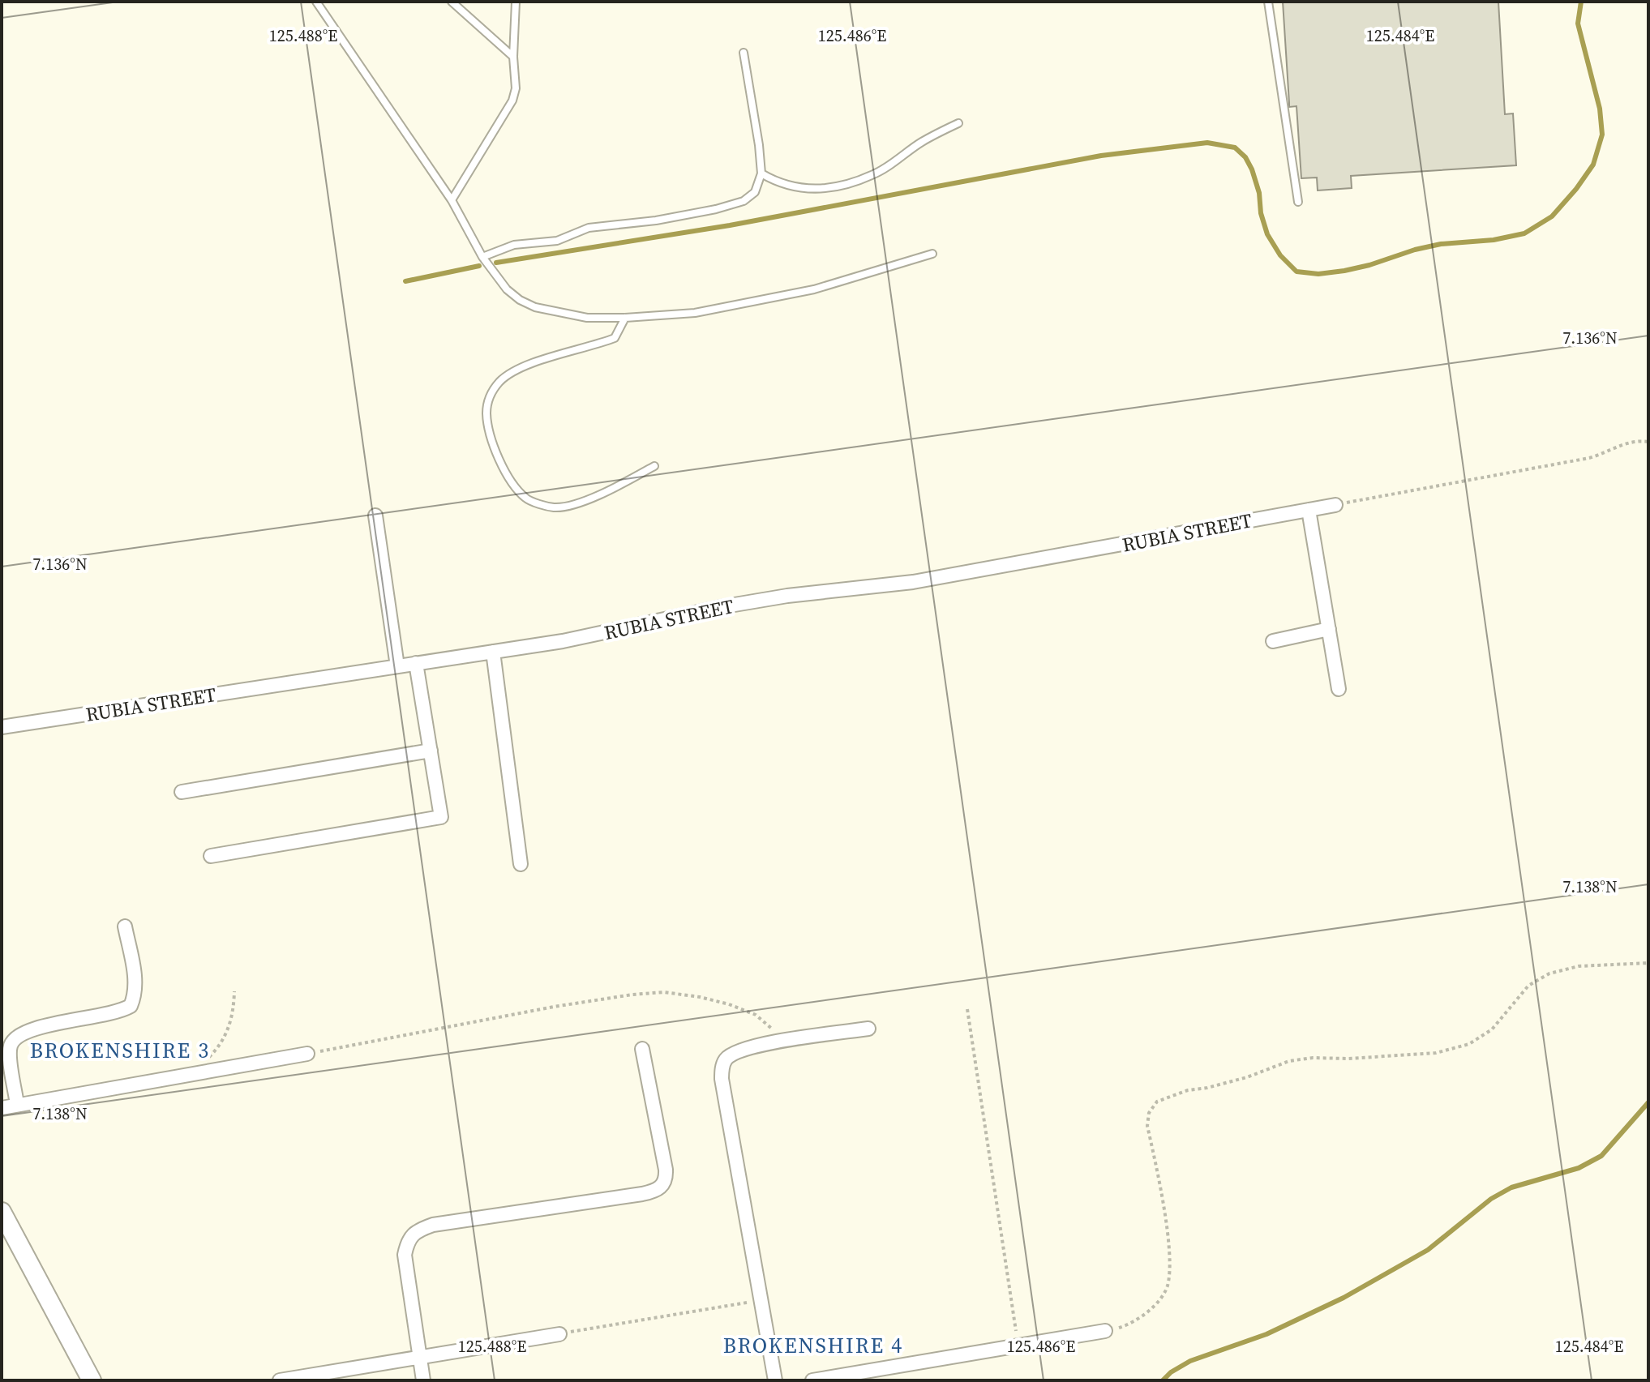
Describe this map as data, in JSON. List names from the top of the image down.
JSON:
{
  "streets": {
    "street": ["RUBIA STREET"]
  },
  "districts": ["BROKENSHIRE 3", "BROKENSHIRE 4"],
  "coordinates": [
    "125.488°E",
    "125.486°E",
    "125.484°E",
    "7.136°N",
    "7.138°N"
  ]
}
